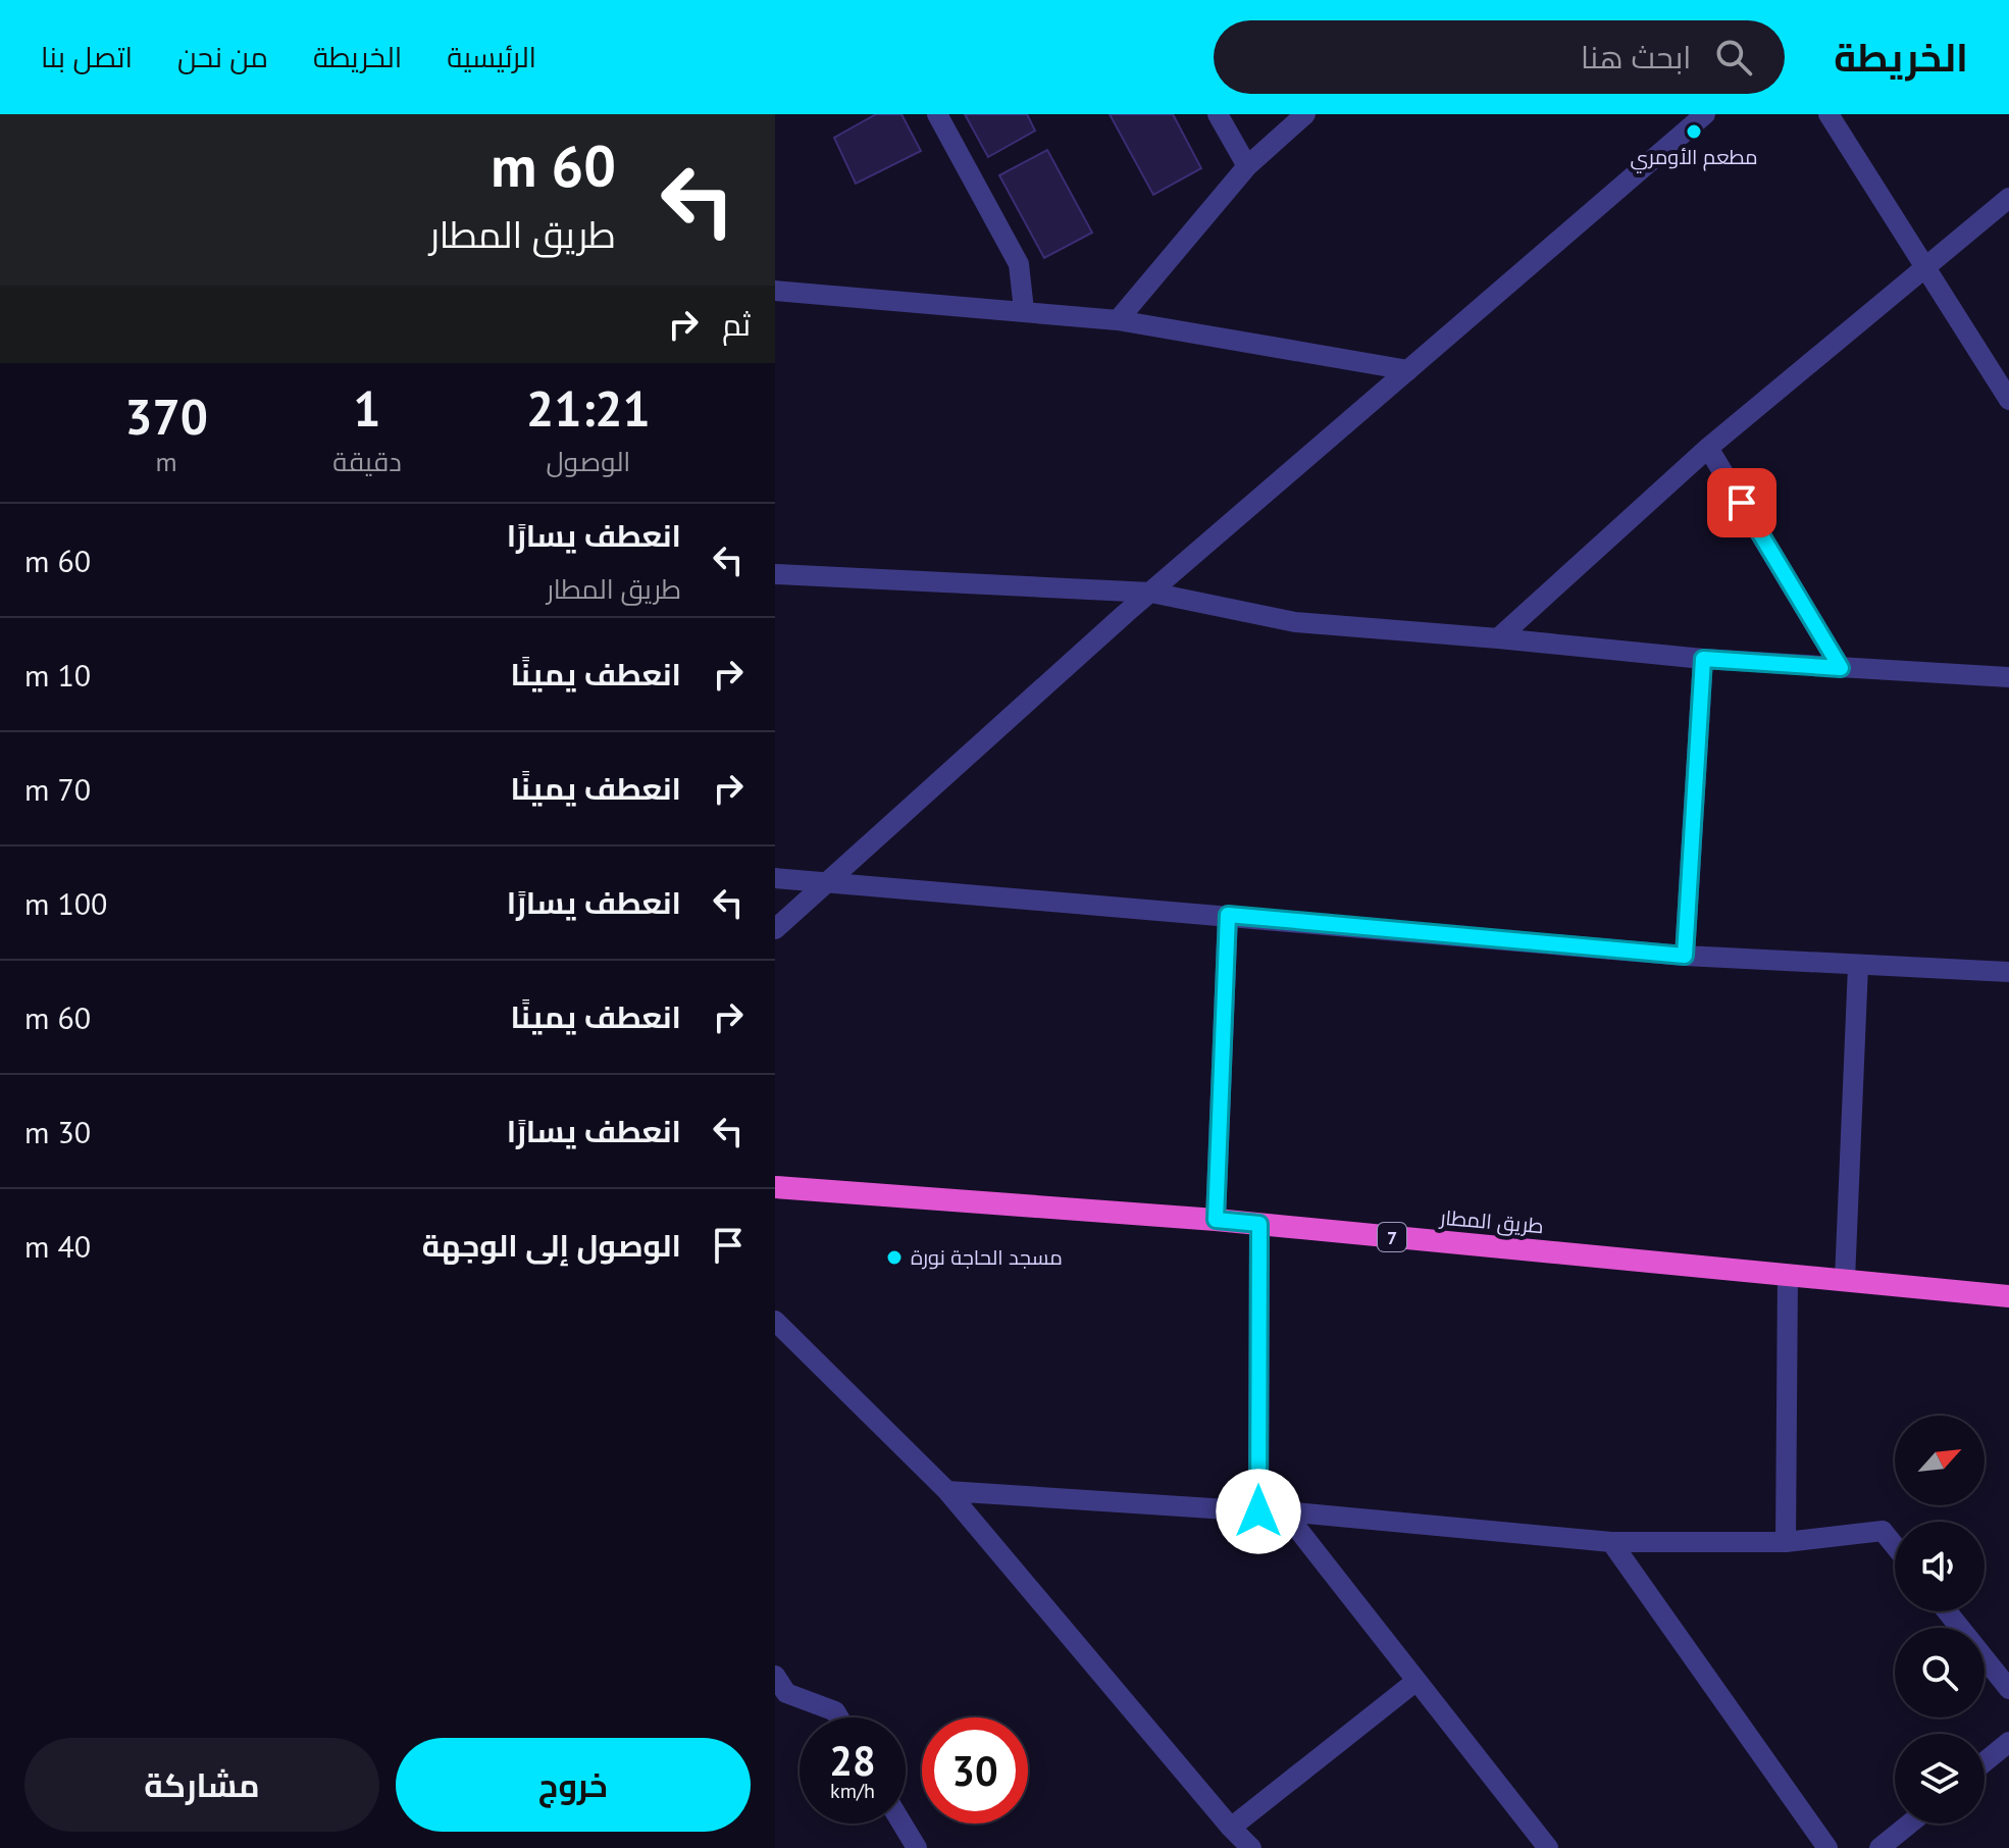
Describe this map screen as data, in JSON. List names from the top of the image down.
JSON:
{
  "streets": {
    "highway": ["طريق المطار", "7"]
  },
  "places": ["مطعم الأومري", "مسجد الحاجة نورة"],
  "north": "top right",
  "page": {
    "header": "الخريطة",
    "search": "ابحث هنا",
    "nav": [
      "الرئيسية",
      "الخريطة",
      "من نحن",
      "اتصل بنا"
    ],
    "turn": ["60 m", "طريق المطار"],
    "then": "ثم",
    "eta": [
      "21:21",
      "الوصول",
      "1",
      "دقيقة",
      "370",
      "m"
    ],
    "list": [
      {
        "name": "انعطف يسارًا",
        "note": "طريق المطار",
        "value": "60 m"
      },
      {
        "name": "انعطف يمينًا",
        "value": "10 m"
      },
      {
        "name": "انعطف يمينًا",
        "value": "70 m"
      },
      {
        "name": "انعطف يسارًا",
        "value": "100 m"
      },
      {
        "name": "انعطف يمينًا",
        "value": "60 m"
      },
      {
        "name": "انعطف يسارًا",
        "value": "30 m"
      },
      {
        "name": "الوصول إلى الوجهة",
        "value": "40 m"
      }
    ],
    "speed": "28 km/h",
    "limit": "30",
    "buttons": ["خروج", "مشاركة"]
  }
}
